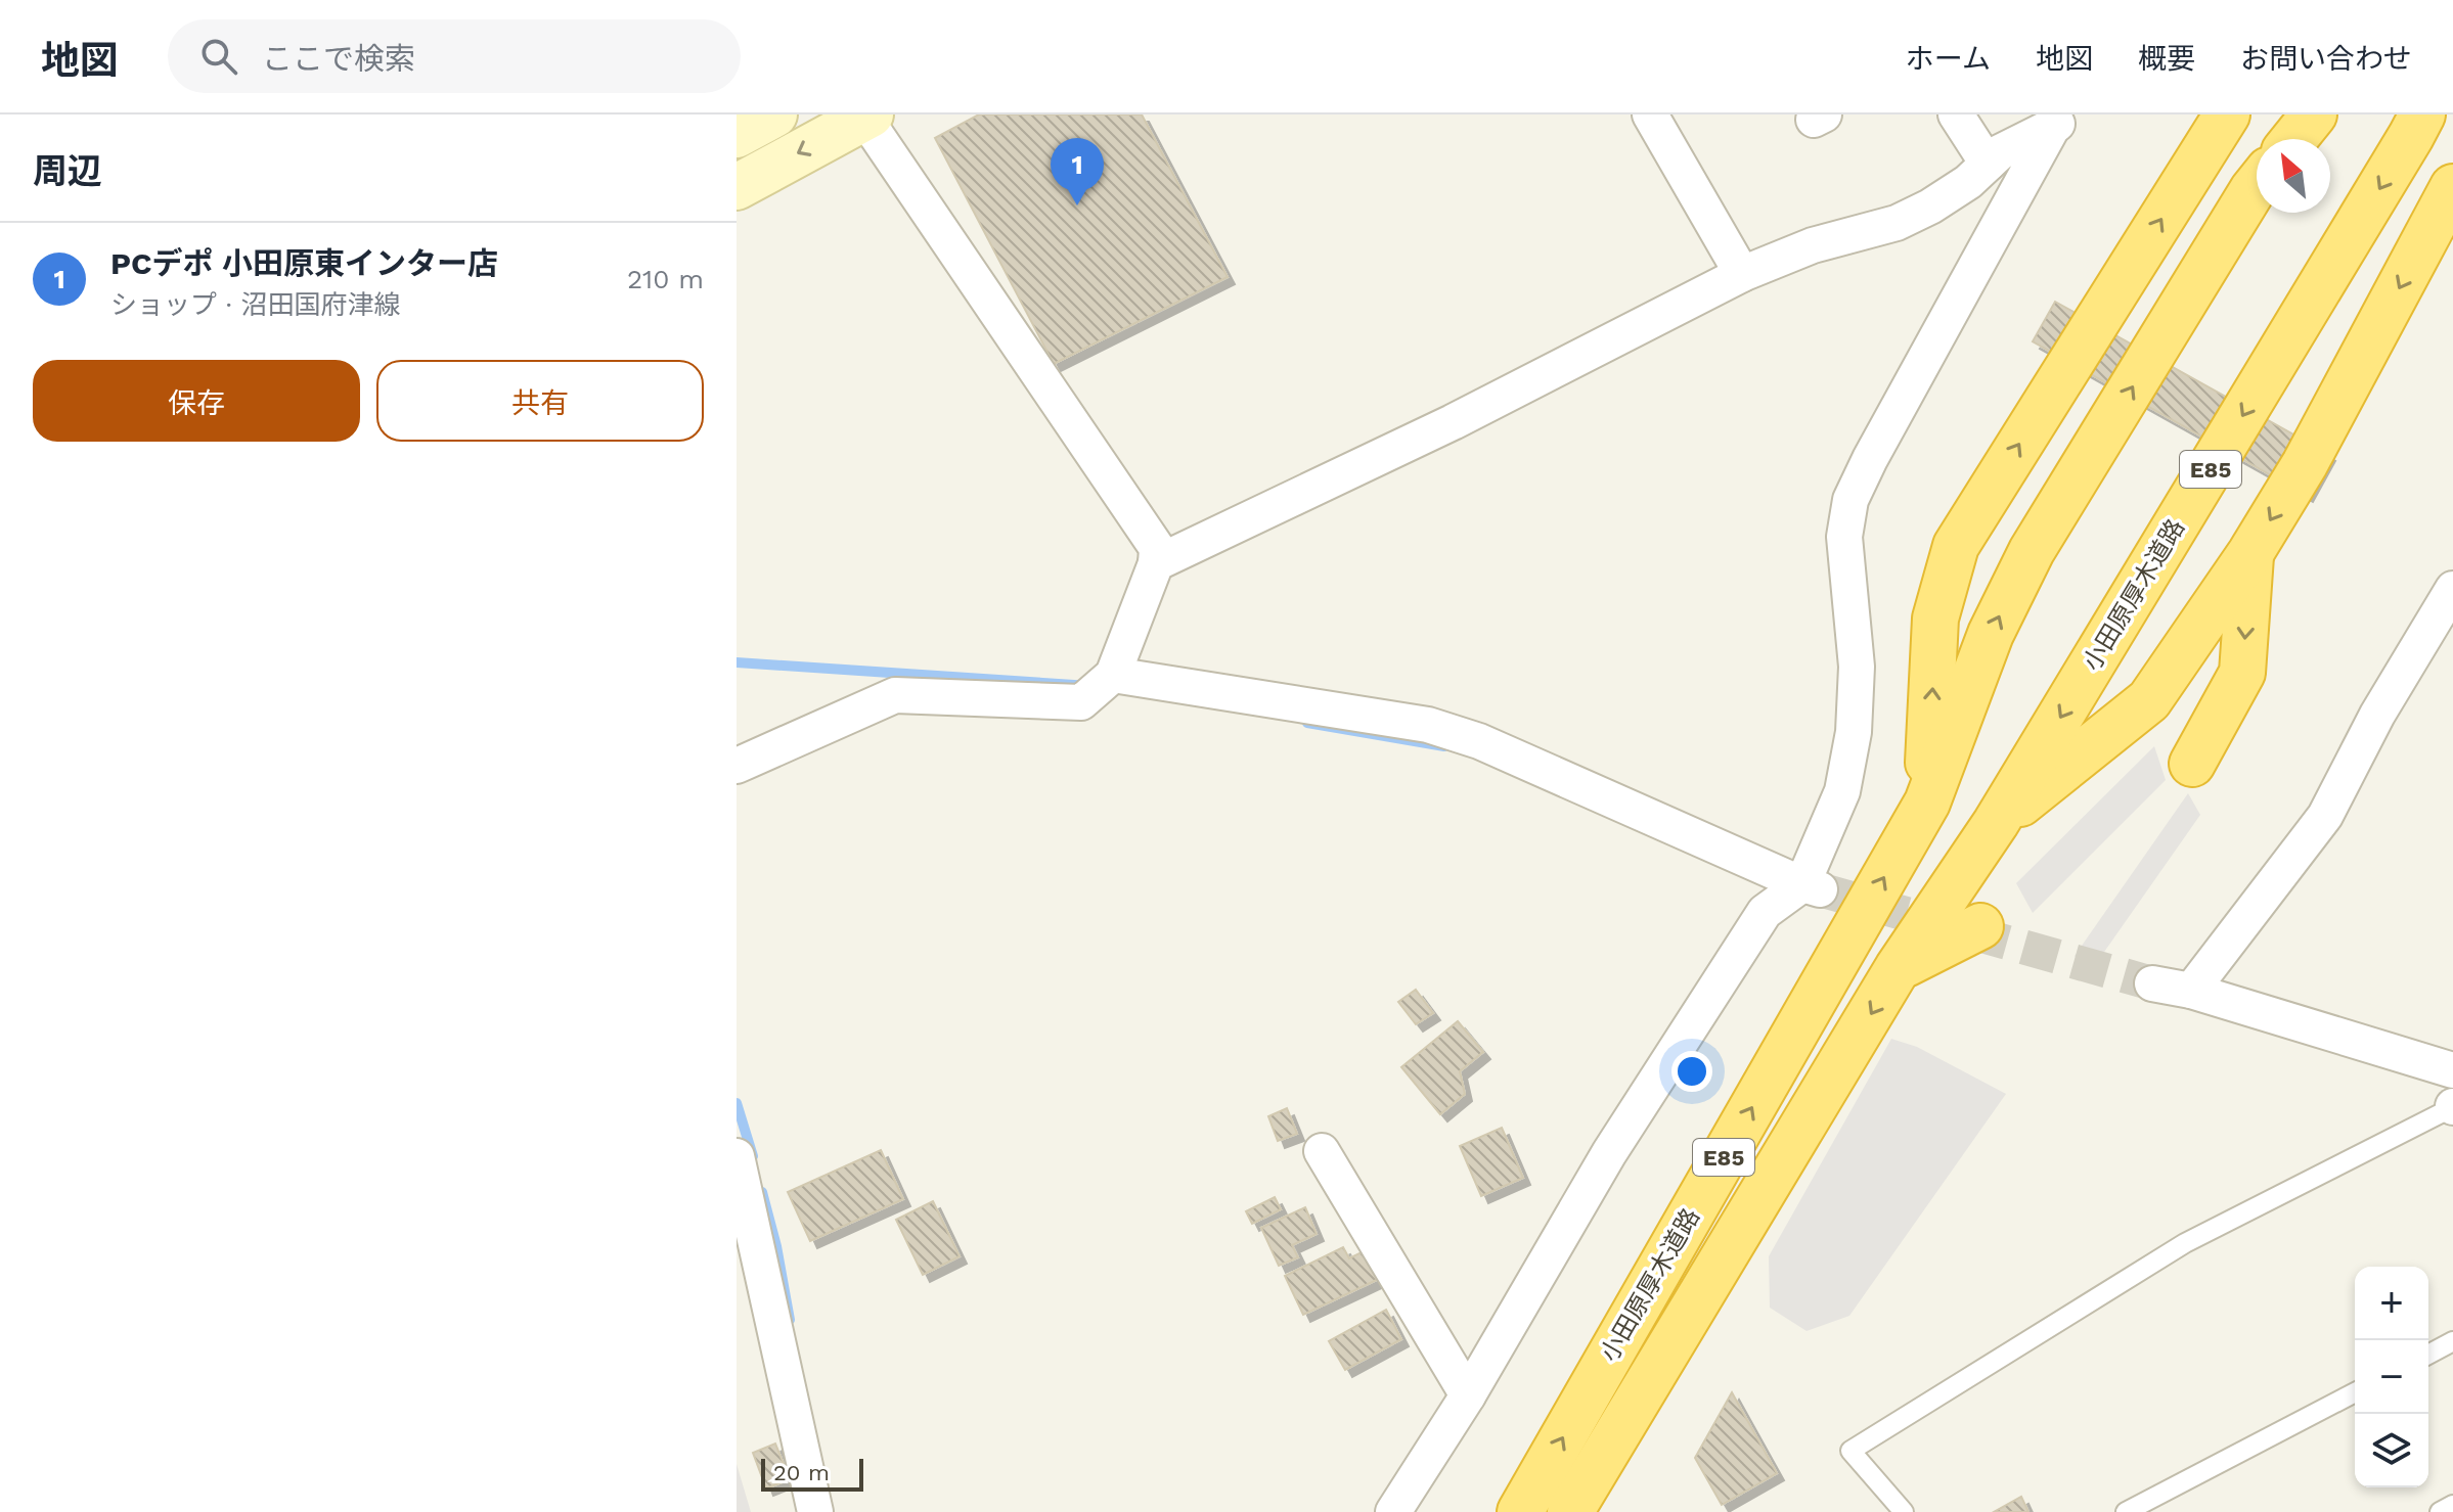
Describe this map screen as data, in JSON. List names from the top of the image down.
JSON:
{
  "streets": {
    "highway": ["E85", "小田原厚木道路"]
  },
  "scale_bar": "20 m",
  "north": "top left",
  "page": {
    "header": "地図",
    "search": "ここで検索",
    "nav": [
      "ホーム",
      "地図",
      "概要",
      "お問い合わせ"
    ],
    "heading": "周辺",
    "pins": "1",
    "list": [
      {
        "mark": "1",
        "name": "PCデポ 小田原東インター店",
        "note": "ショップ · 沼田国府津線",
        "value": "210 m"
      }
    ],
    "buttons": ["保存", "共有"],
    "map_buttons": ["+", "−"],
    "scale": "20 m"
  }
}
